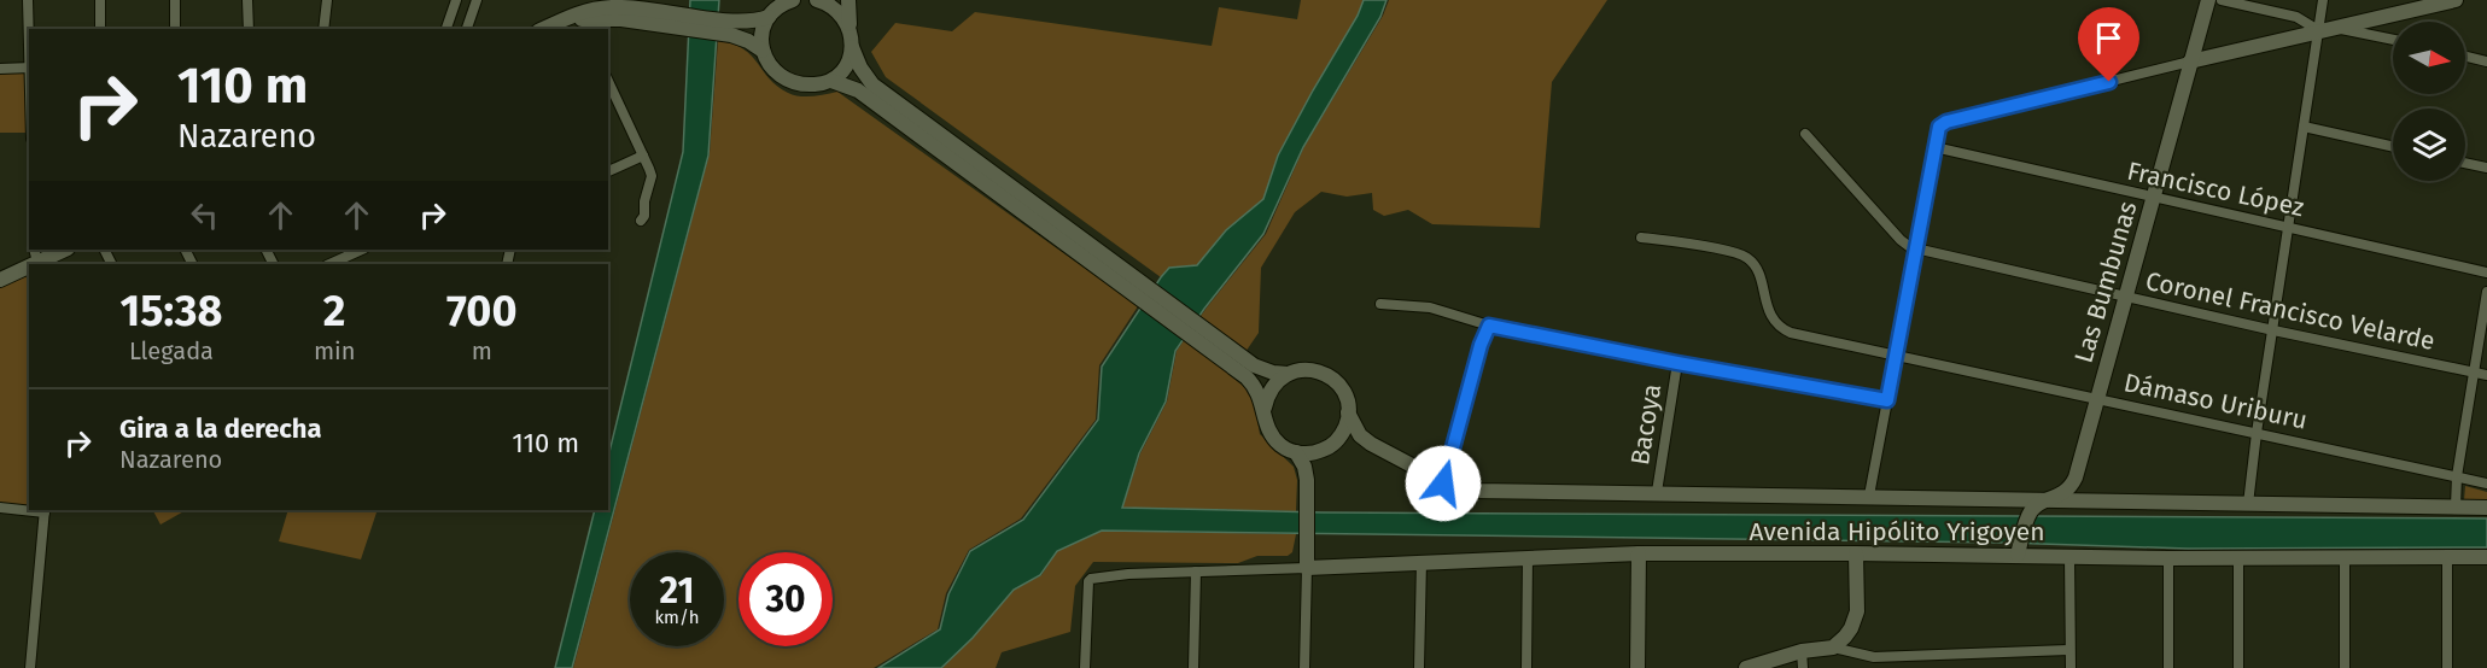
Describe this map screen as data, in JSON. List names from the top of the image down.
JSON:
{
  "streets": {
    "main road": ["Las Bumbunas", "Avenida Hipólito Yrigoyen"],
    "street": [
      "Francisco López",
      "Coronel Francisco Velarde",
      "Dámaso Uriburu",
      "Bacoya"
    ]
  },
  "crossings": [
    ["Francisco López", "Las Bumbunas"],
    ["Las Bumbunas", "Coronel Francisco Velarde"],
    ["Las Bumbunas", "Dámaso Uriburu"],
    ["Las Bumbunas", "Avenida Hipólito Yrigoyen"],
    ["Bacoya", "Avenida Hipólito Yrigoyen"]
  ],
  "north": "right",
  "page": {
    "turn": ["110 m", "Nazareno"],
    "eta": [
      "15:38",
      "Llegada",
      "2",
      "min",
      "700",
      "m"
    ],
    "list": [
      {
        "name": "Gira a la derecha",
        "note": "Nazareno",
        "value": "110 m"
      }
    ],
    "speed": "21 km/h",
    "limit": "30"
  }
}
